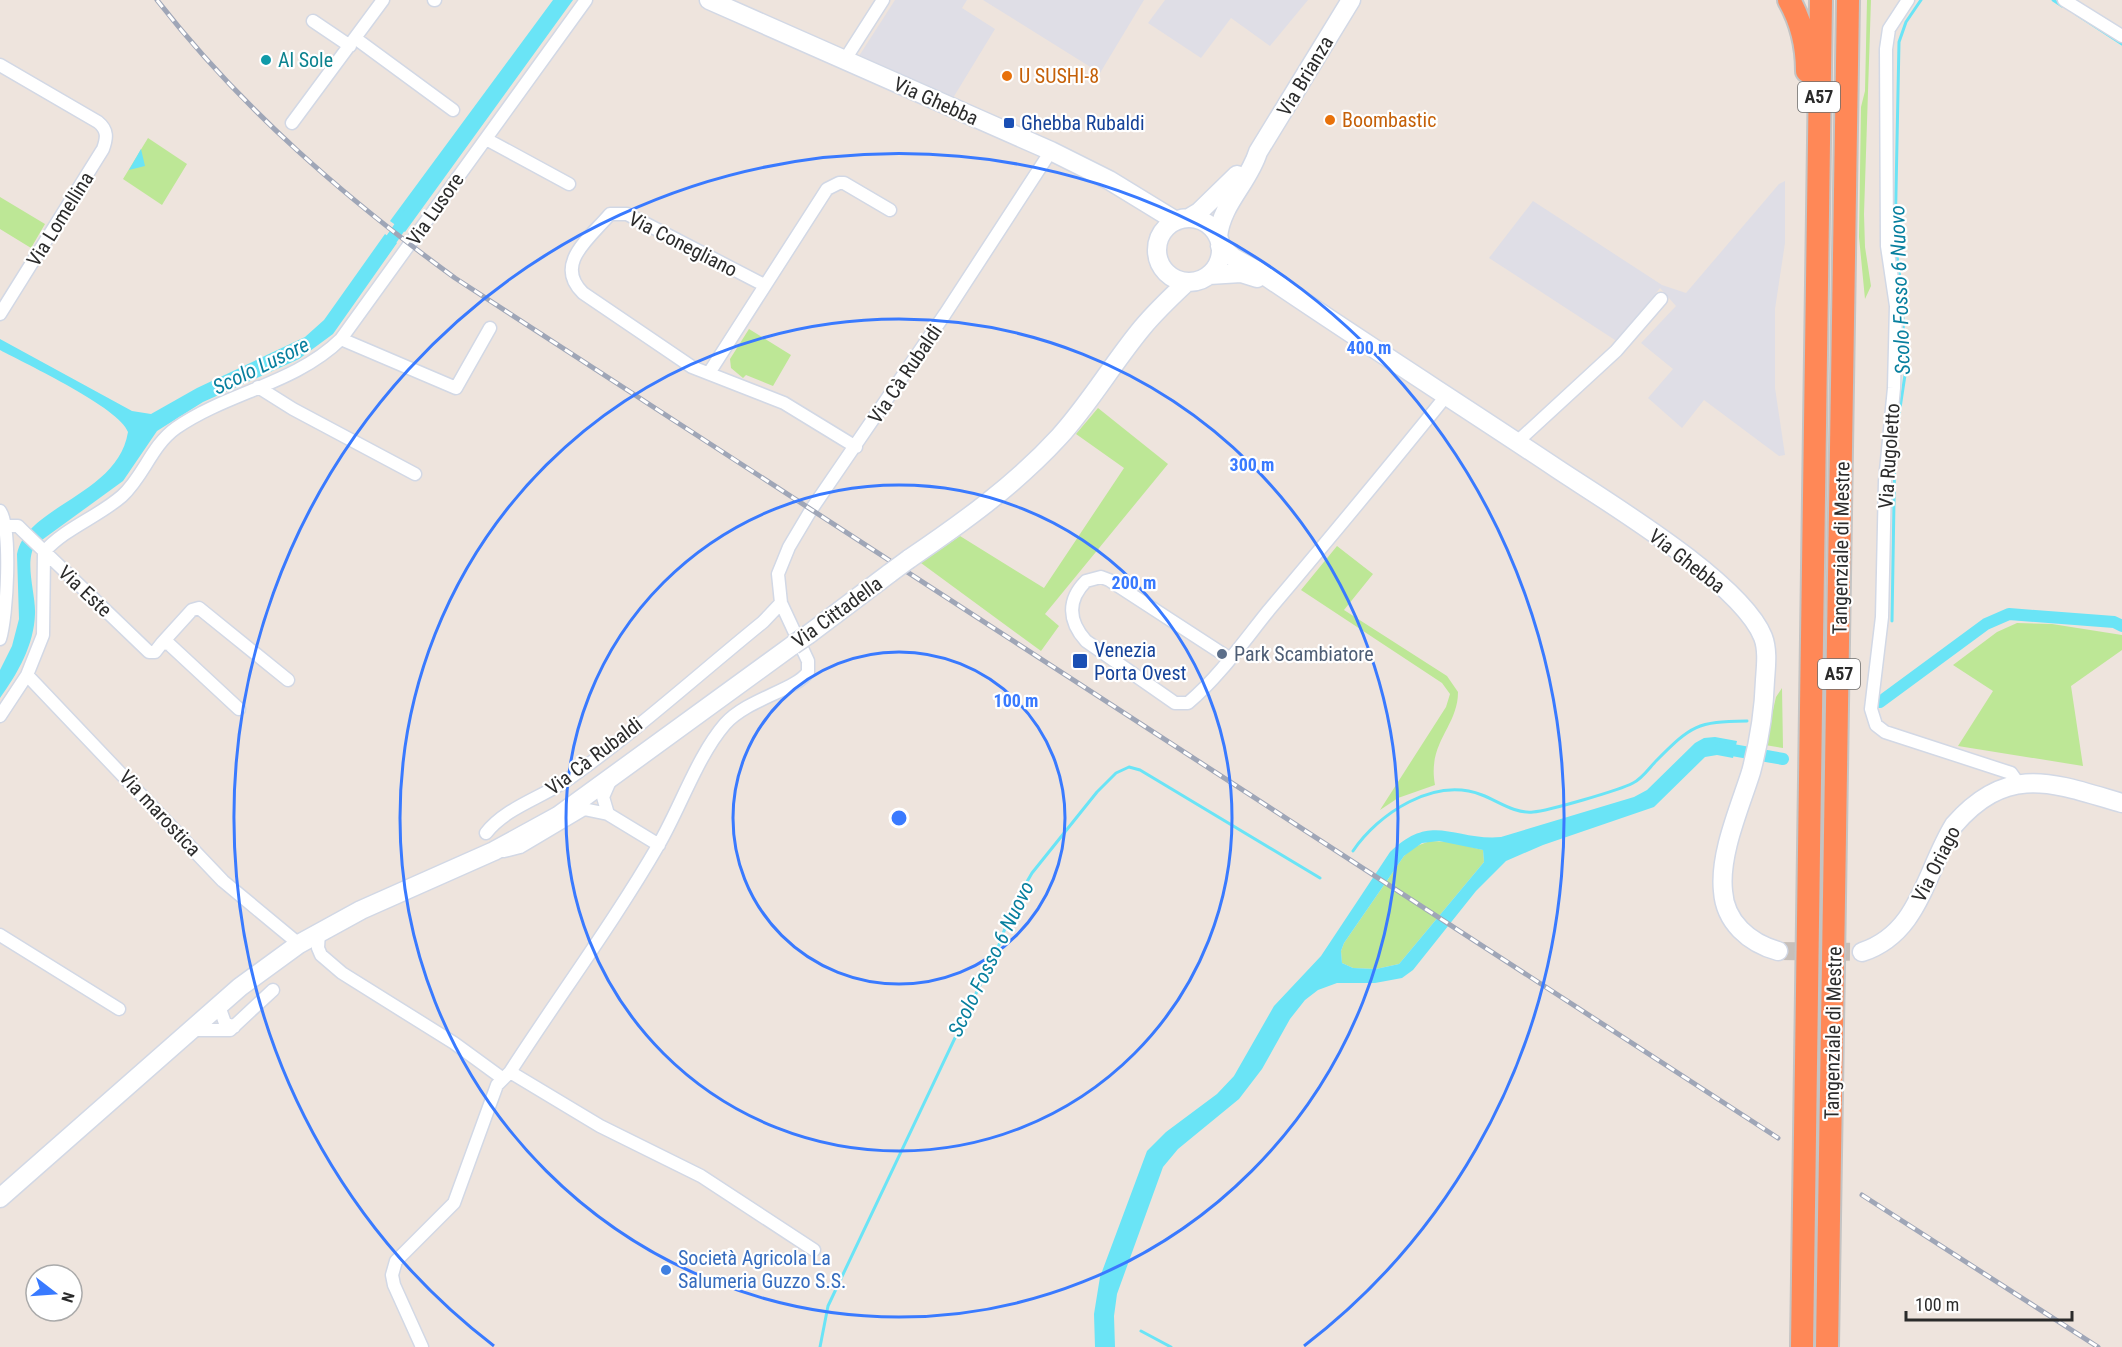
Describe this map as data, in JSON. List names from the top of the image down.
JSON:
{
  "streets": {
    "highway": ["A57", "Tangenziale di Mestre"],
    "main road": [
      "Via Brianza",
      "Via Ghebba",
      "Via Cittadella",
      "Via Oriago"
    ],
    "street": [
      "Via Lusore",
      "Via Lomellina",
      "Via Conegliano",
      "Via Cà Rubaldi",
      "Via Rugoletto",
      "Via Este",
      "Via marostica"
    ]
  },
  "crossings": [
    ["Via Brianza", "Via Ghebba"],
    ["Via Brianza", "Via Cittadella"],
    ["A57", "Tangenziale di Mestre"],
    ["Via Ghebba", "Via Cà Rubaldi"],
    ["Via Ghebba", "Via Cittadella"],
    ["Via Lusore", "Via Este"],
    ["Via Conegliano", "Via Cà Rubaldi"],
    ["Via Cà Rubaldi", "Via Cittadella"],
    ["Via Rugoletto", "Via Oriago"],
    ["Via Cittadella", "Via marostica"]
  ],
  "water": ["Scolo Fosso 6 Nuovo", "Scolo Lusore"],
  "places": {
    "other": [
      "Al Sole",
      "U SUSHI-8",
      "Boombastic",
      "Park Scambiatore",
      "Società Agricola La Salumeria Guzzo S.S."
    ],
    "transit": ["Ghebba Rubaldi", "Venezia Porta Ovest"]
  },
  "scale_bar": "100 m",
  "north": "right",
  "rings": [
    "400 m",
    "300 m",
    "200 m",
    "100 m"
  ]
}
